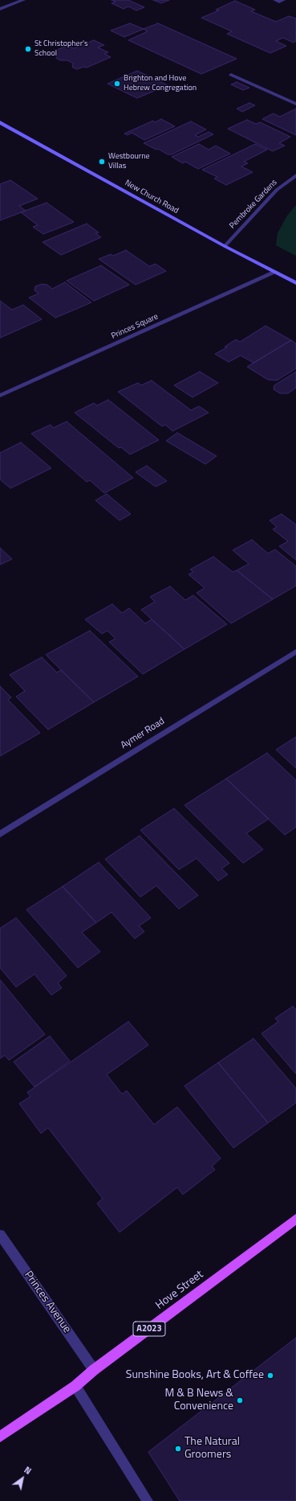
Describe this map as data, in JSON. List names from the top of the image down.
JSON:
{
  "streets": {
    "main road": ["New Church Road", "Hove Street", "A2023"],
    "street": [
      "Pembroke Gardens",
      "Princes Square",
      "Aymer Road",
      "Princes Avenue"
    ]
  },
  "crossings": [
    ["New Church Road", "Pembroke Gardens"],
    ["New Church Road", "Princes Square"],
    ["Hove Street", "Princes Avenue"]
  ],
  "places": [
    "St Christopher's School",
    "Brighton and Hove Hebrew Congregation",
    "Westbourne Villas",
    "Sunshine Books, Art & Coffee",
    "M & B News & Convenience",
    "The Natural Groomers"
  ],
  "north": "top right"
}
